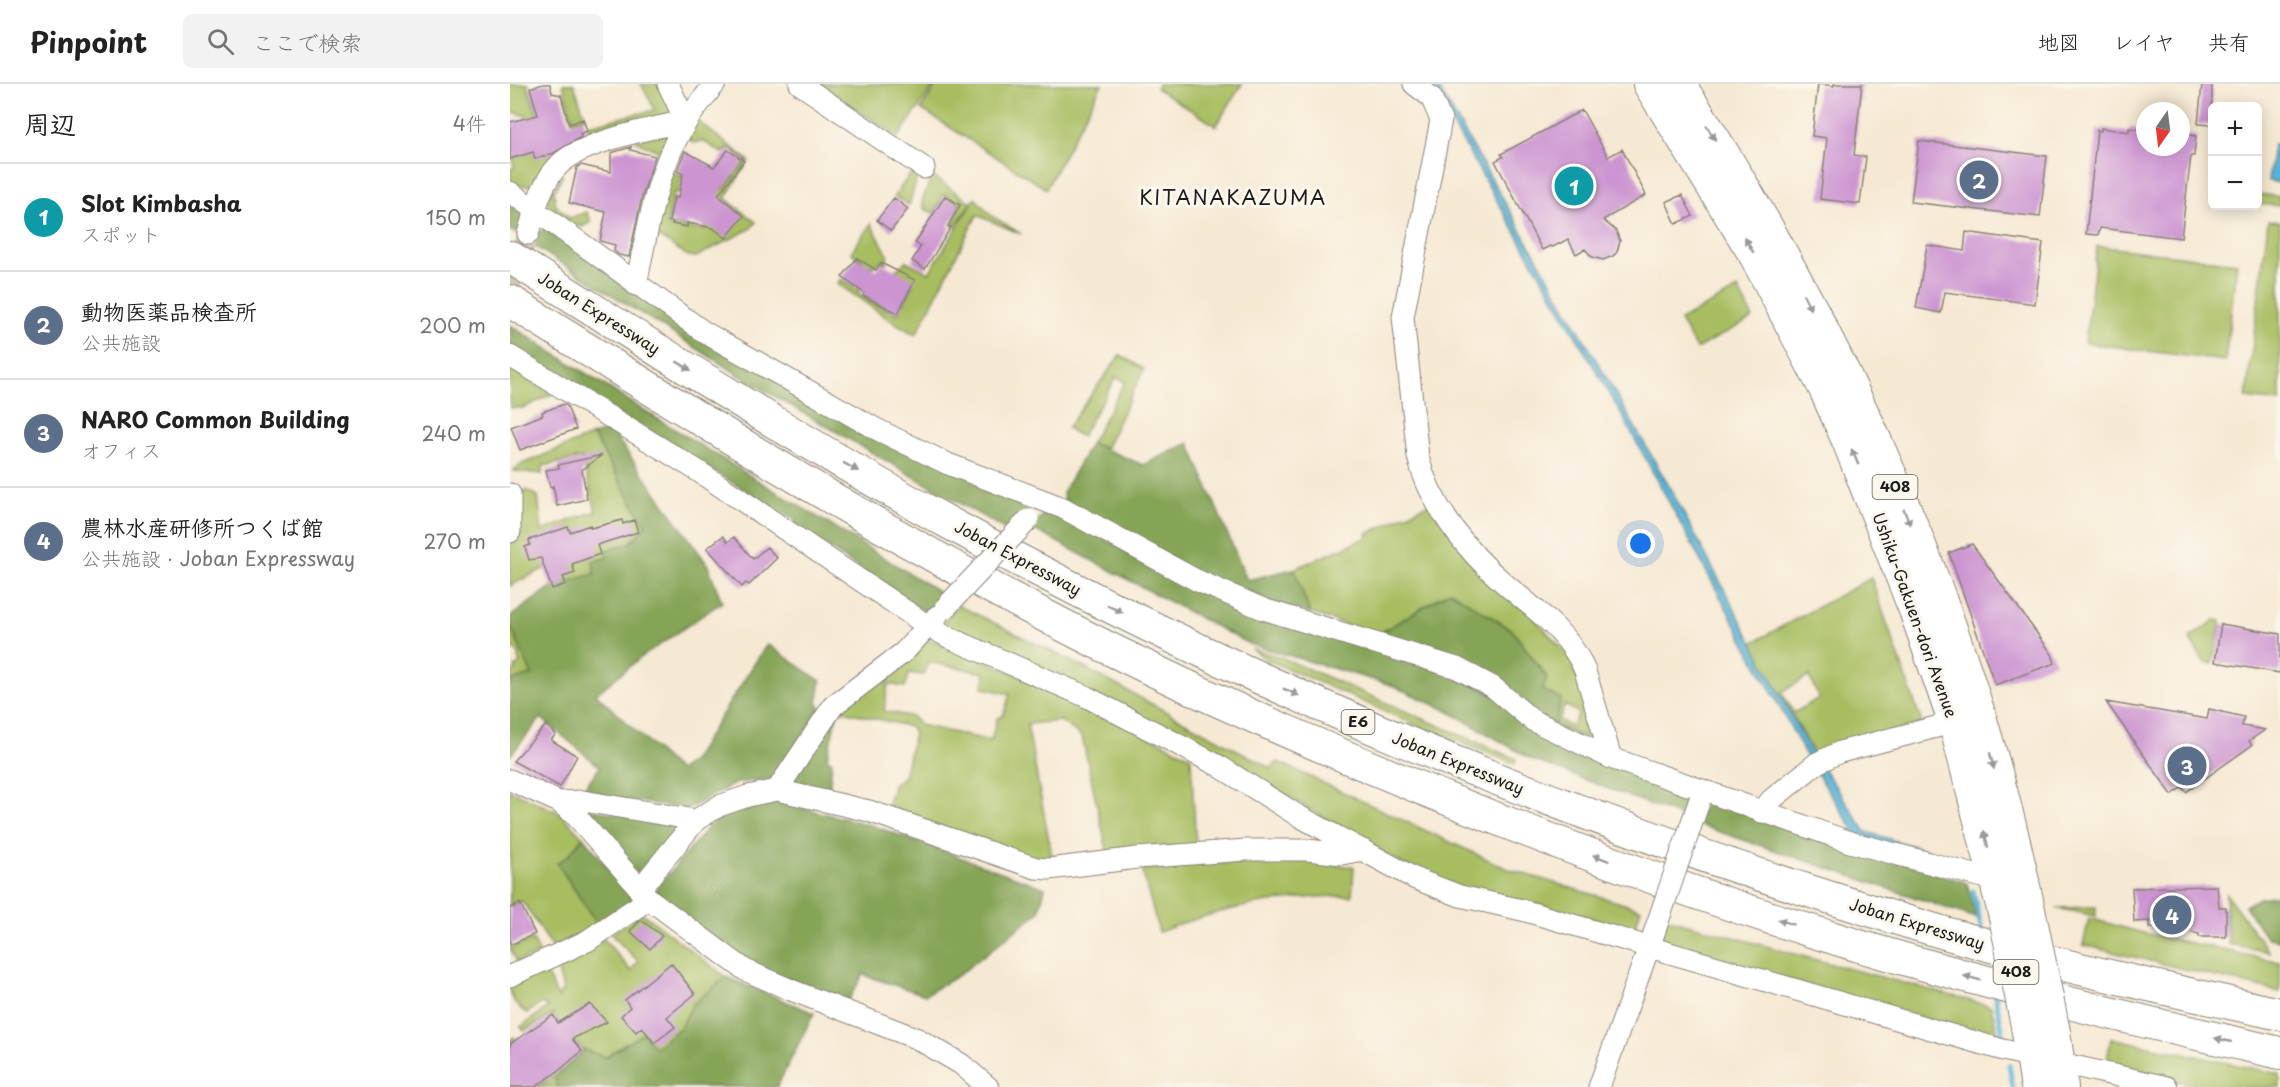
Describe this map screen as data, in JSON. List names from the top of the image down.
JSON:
{
  "streets": {
    "highway": [
      "Joban Expressway",
      "408",
      "Ushiku-Gakuen-dori Avenue",
      "E6"
    ]
  },
  "districts": ["KITANAKAZUMA"],
  "north": "bottom",
  "page": {
    "header": "Pinpoint",
    "search": "ここで検索",
    "nav": ["地図", "レイヤ", "共有"],
    "heading": ["周辺", "4件"],
    "map_buttons": ["+", "−"],
    "pins": [
      "2",
      "1",
      "3",
      "4"
    ],
    "list": [
      {
        "mark": "1",
        "name": "Slot Kimbasha",
        "note": "スポット",
        "value": "150 m"
      },
      {
        "mark": "2",
        "name": "動物医薬品検査所",
        "note": "公共施設",
        "value": "200 m"
      },
      {
        "mark": "3",
        "name": "NARO Common Building",
        "note": "オフィス",
        "value": "240 m"
      },
      {
        "mark": "4",
        "name": "農林水産研修所つくば館",
        "note": "公共施設 · Joban Expressway",
        "value": "270 m"
      }
    ]
  }
}
